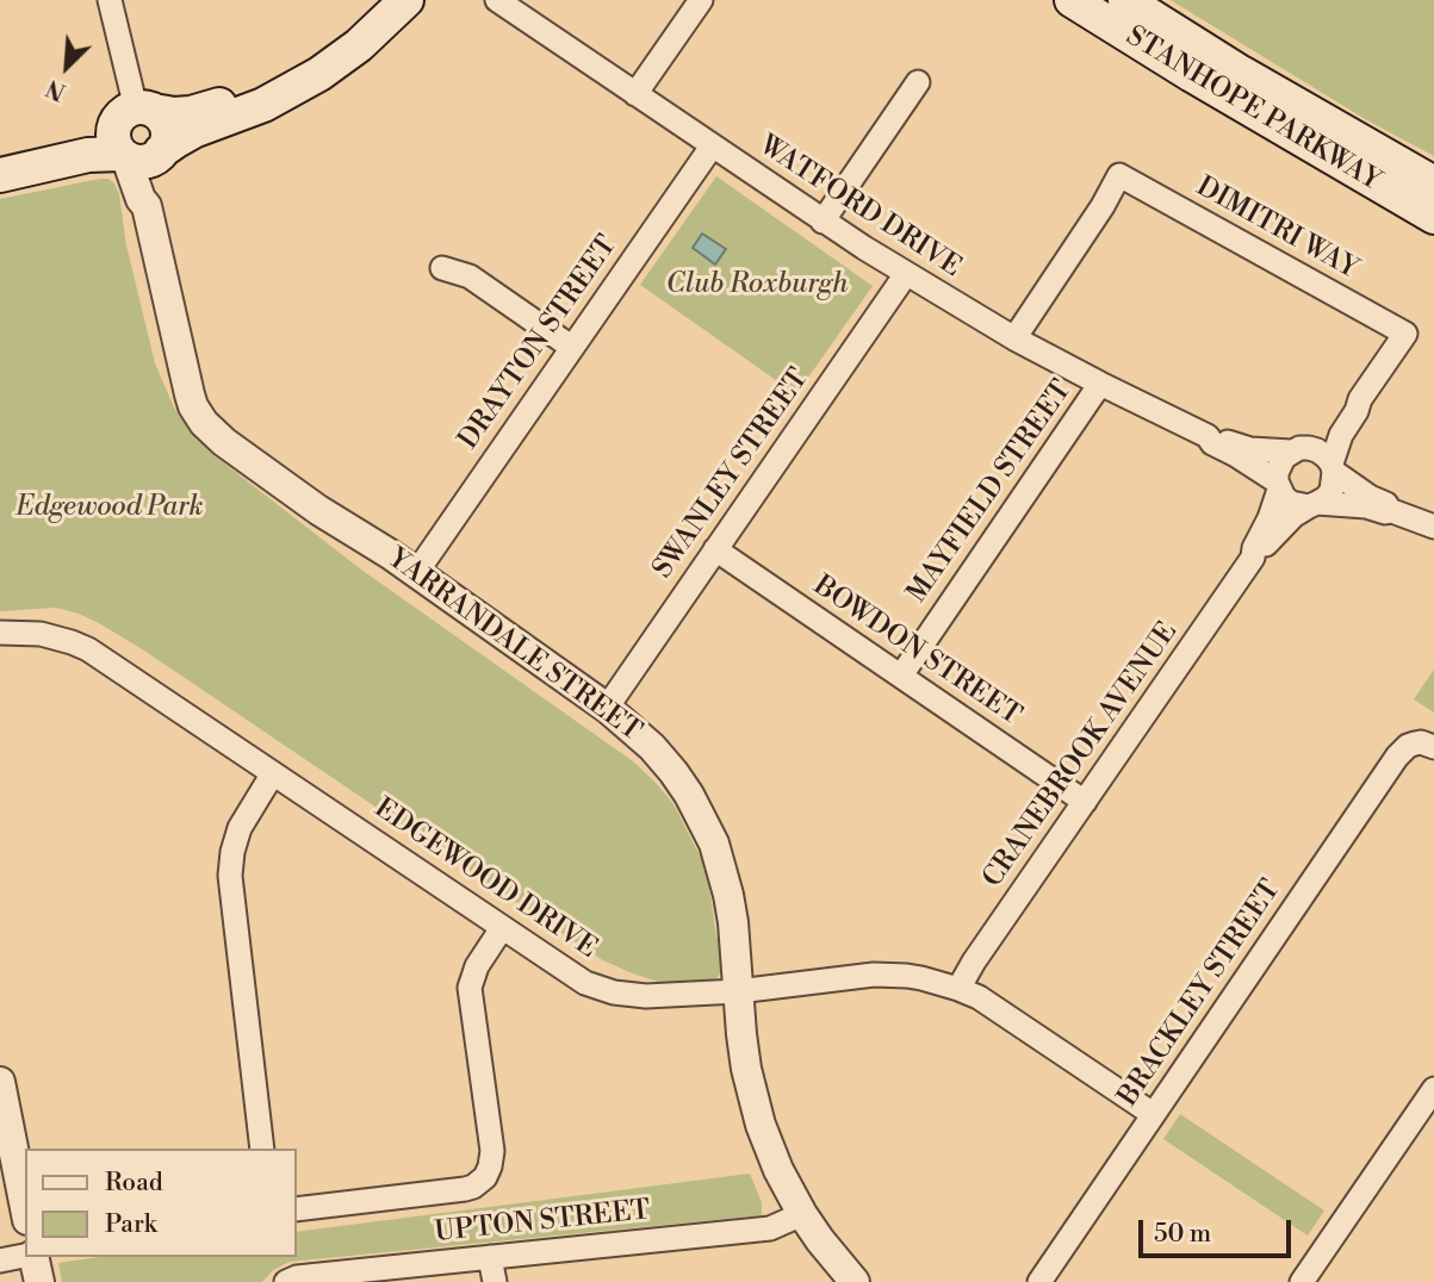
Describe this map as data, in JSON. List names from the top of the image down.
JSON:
{
  "streets": {
    "main road": ["STANHOPE PARKWAY"],
    "street": [
      "WATFORD DRIVE",
      "DIMITRI WAY",
      "DRAYTON STREET",
      "SWANLEY STREET",
      "MAYFIELD STREET",
      "YARRANDALE STREET",
      "BOWDON STREET",
      "CRANEBROOK AVENUE",
      "EDGEWOOD DRIVE",
      "BRACKLEY STREET",
      "UPTON STREET"
    ]
  },
  "crossings": [
    ["WATFORD DRIVE", "DIMITRI WAY"],
    ["WATFORD DRIVE", "DRAYTON STREET"],
    ["WATFORD DRIVE", "SWANLEY STREET"],
    ["WATFORD DRIVE", "MAYFIELD STREET"],
    ["WATFORD DRIVE", "CRANEBROOK AVENUE"],
    ["DRAYTON STREET", "YARRANDALE STREET"],
    ["SWANLEY STREET", "YARRANDALE STREET"],
    ["SWANLEY STREET", "BOWDON STREET"],
    ["MAYFIELD STREET", "BOWDON STREET"],
    ["YARRANDALE STREET", "EDGEWOOD DRIVE"],
    ["YARRANDALE STREET", "UPTON STREET"],
    ["BOWDON STREET", "CRANEBROOK AVENUE"],
    ["CRANEBROOK AVENUE", "EDGEWOOD DRIVE"],
    ["EDGEWOOD DRIVE", "BRACKLEY STREET"]
  ],
  "parks": ["Club Roxburgh", "Edgewood Park"],
  "legend": ["Road", "Park"],
  "scale_bar": "50 m",
  "north": "bottom left"
}
